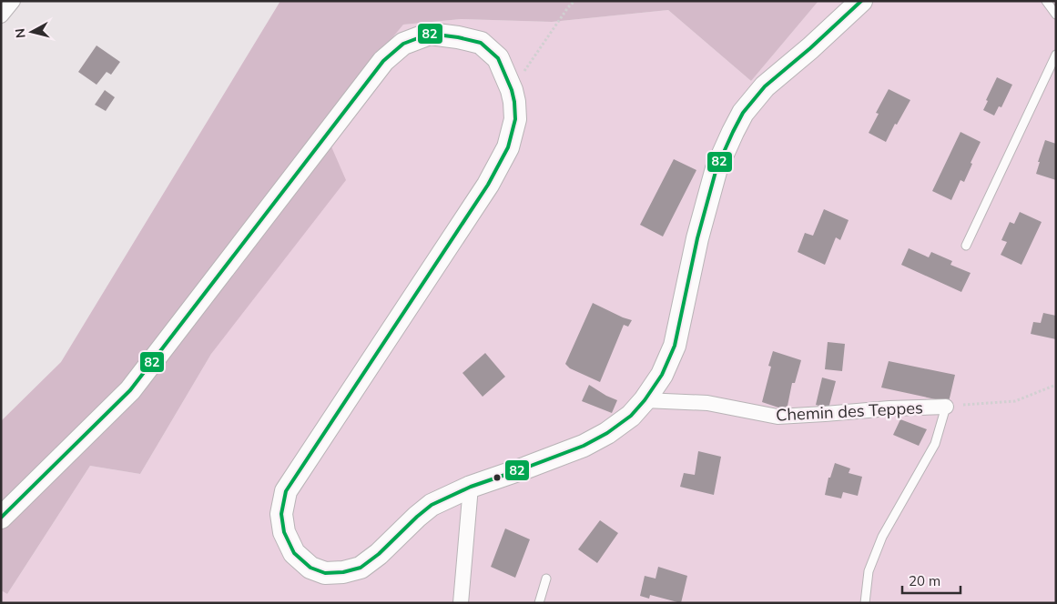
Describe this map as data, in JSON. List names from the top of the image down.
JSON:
{
  "streets": {
    "street": ["Chemin des Teppes"]
  },
  "lines": ["transit line 82"],
  "scale_bar": "20 m",
  "north": "left"
}
